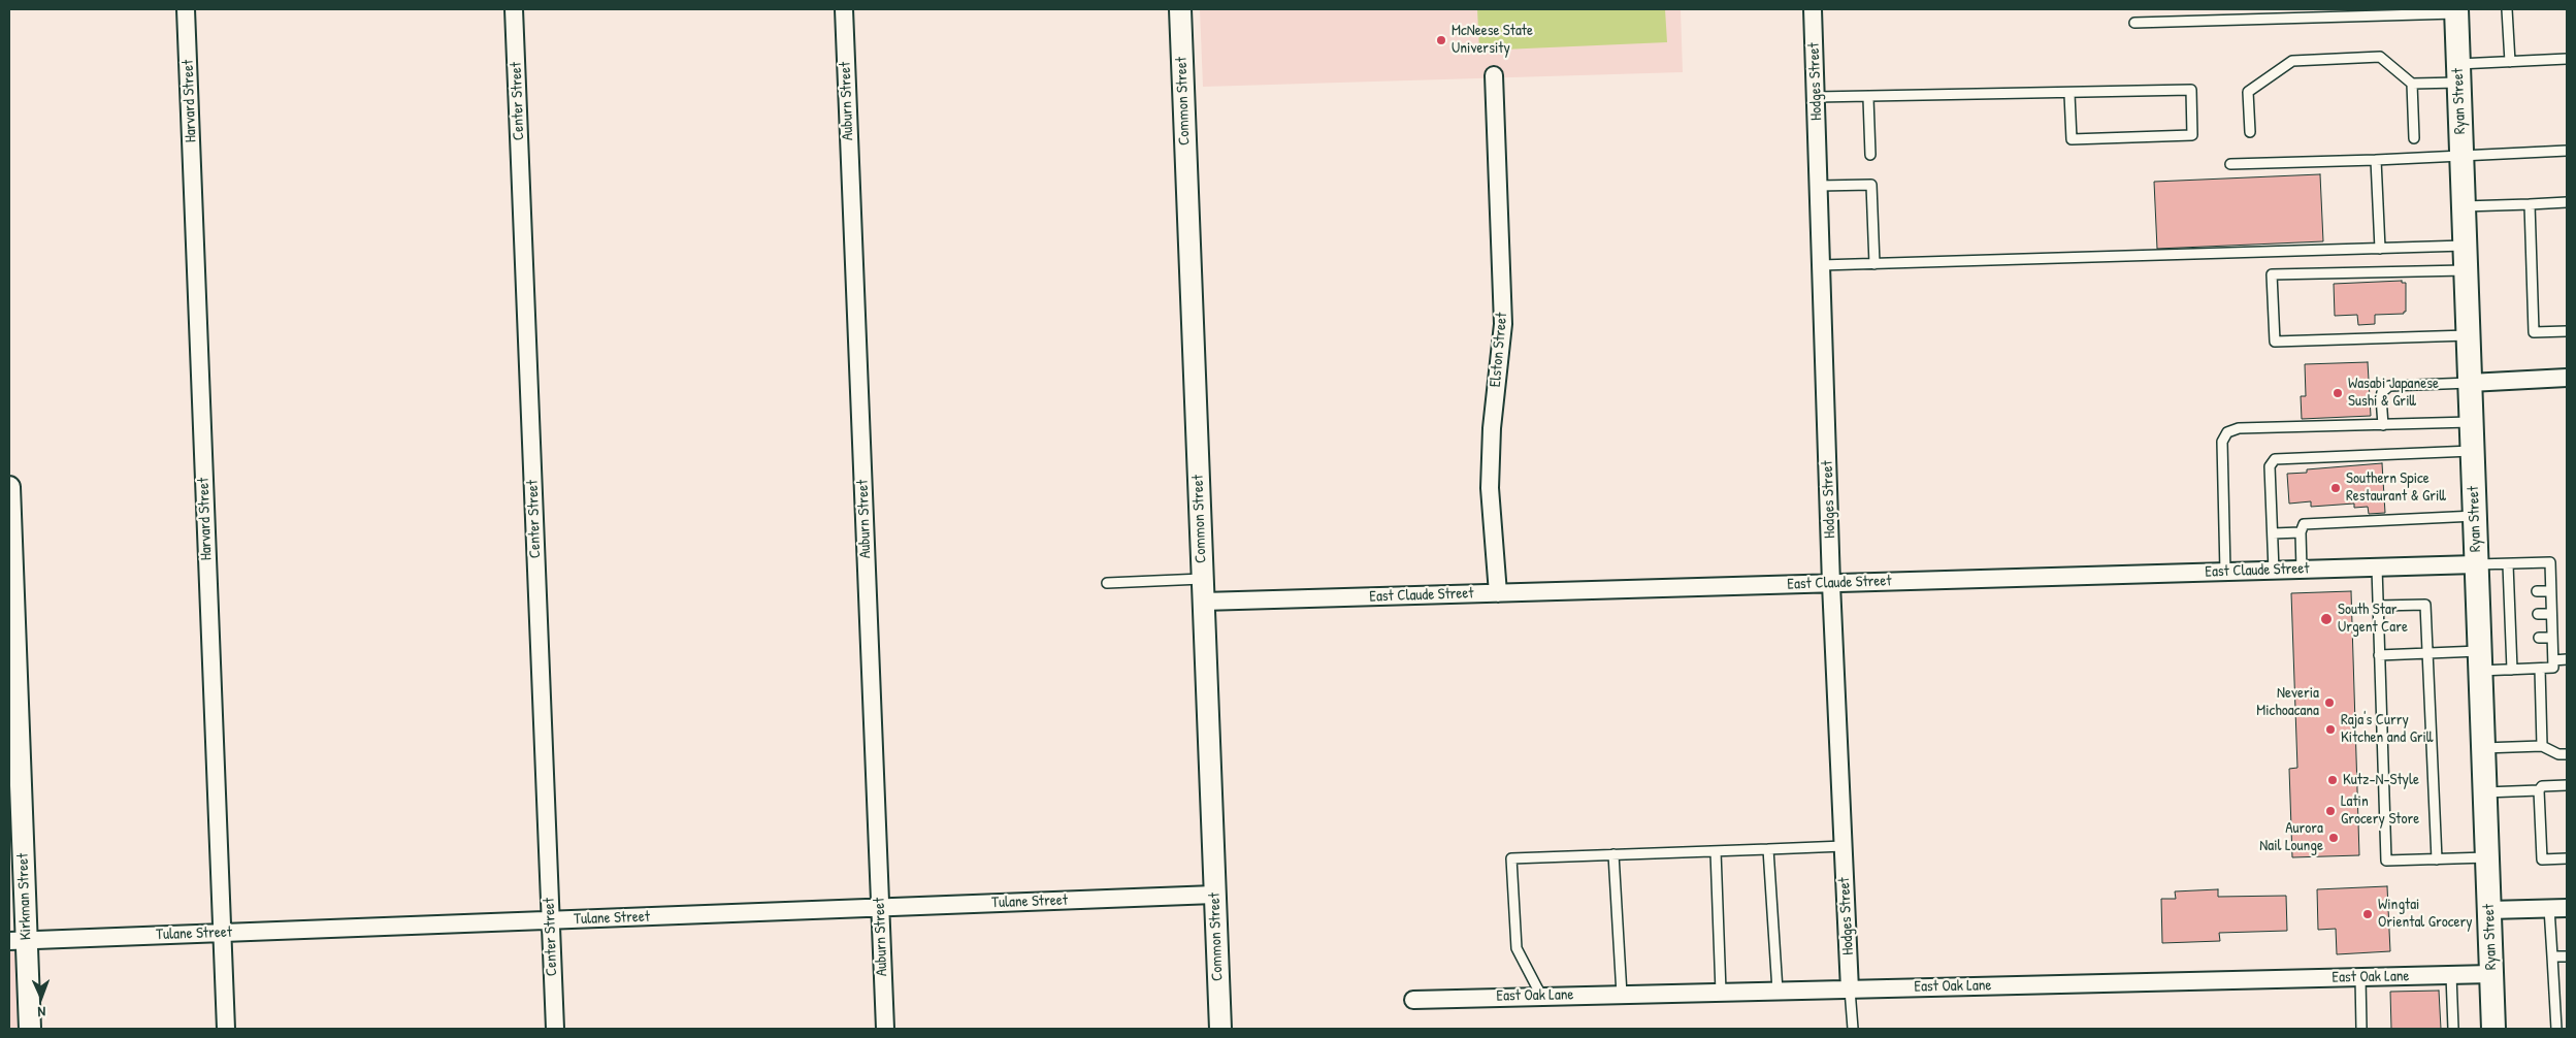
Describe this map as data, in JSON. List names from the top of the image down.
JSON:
{
  "streets": {
    "main road": ["Ryan Street"],
    "street": [
      "Hodges Street",
      "Harvard Street",
      "Center Street",
      "Auburn Street",
      "Common Street",
      "Elston Street",
      "East Claude Street",
      "Kirkman Street",
      "Tulane Street",
      "East Oak Lane"
    ]
  },
  "crossings": [
    ["Hodges Street", "East Claude Street"],
    ["Hodges Street", "East Oak Lane"],
    ["Harvard Street", "Tulane Street"],
    ["Center Street", "Tulane Street"],
    ["Auburn Street", "Tulane Street"],
    ["Common Street", "East Claude Street"],
    ["Common Street", "Tulane Street"],
    ["Ryan Street", "East Claude Street"],
    ["Ryan Street", "East Oak Lane"],
    ["Elston Street", "East Claude Street"],
    ["Kirkman Street", "Tulane Street"]
  ],
  "places": [
    "McNeese State University",
    "Wasabi Japanese Sushi & Grill",
    "Southern Spice Restaurant & Grill",
    "South Star Urgent Care",
    "Neveria Michoacana",
    "Raja's Curry Kitchen and Grill",
    "Kutz-N-Style",
    "Latin Grocery Store",
    "Aurora Nail Lounge",
    "Wingtai Oriental Grocery"
  ],
  "north": "bottom"
}
